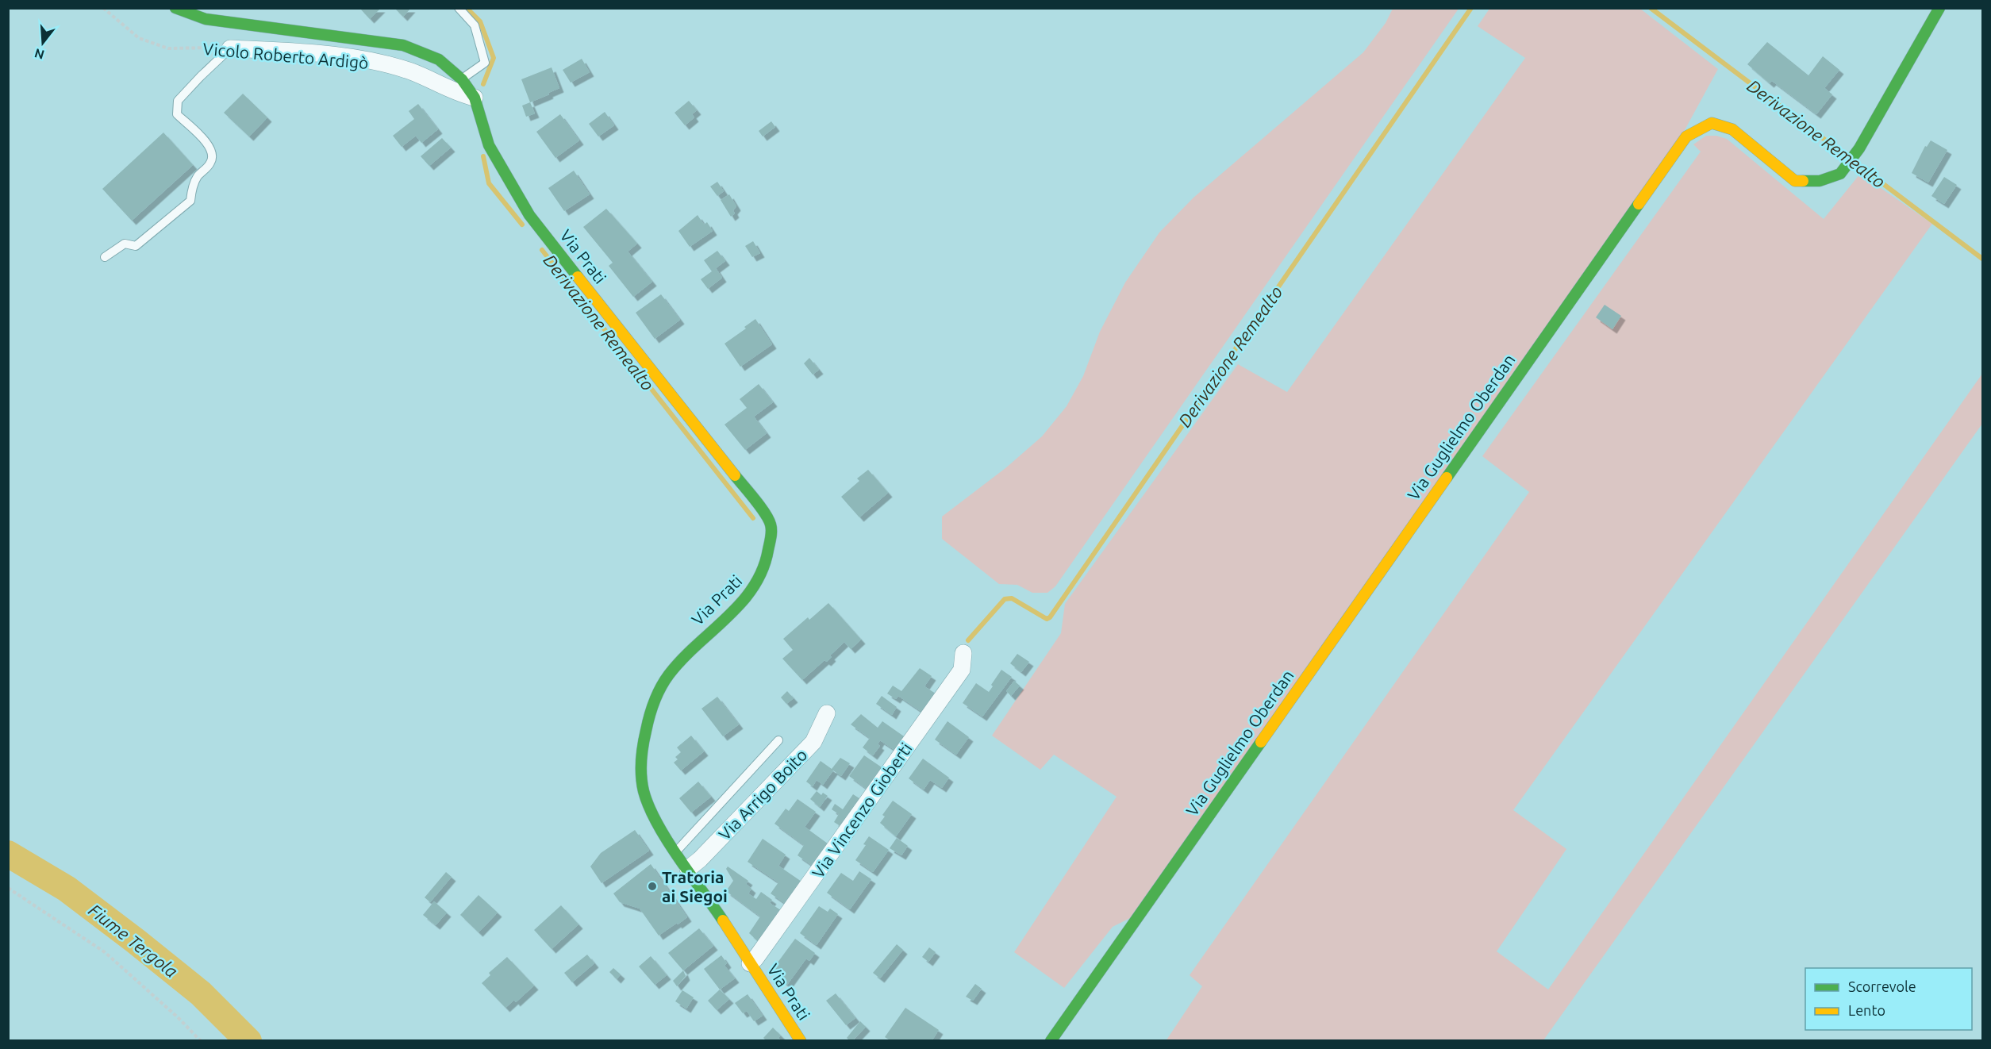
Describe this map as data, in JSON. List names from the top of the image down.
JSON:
{
  "streets": {
    "street": [
      "Vicolo Roberto Ardigò",
      "Via Prati",
      "Via Guglielmo Oberdan",
      "Via Arrigo Boito",
      "Via Vincenzo Gioberti"
    ]
  },
  "crossings": [
    ["Vicolo Roberto Ardigò", "Via Prati"],
    ["Via Prati", "Via Arrigo Boito"],
    ["Via Prati", "Via Vincenzo Gioberti"]
  ],
  "water": ["Derivazione Remealto", "Fiume Tergola"],
  "places": ["Tratoria ai Siegoi"],
  "legend": ["Scorrevole", "Lento"],
  "north": "bottom"
}
